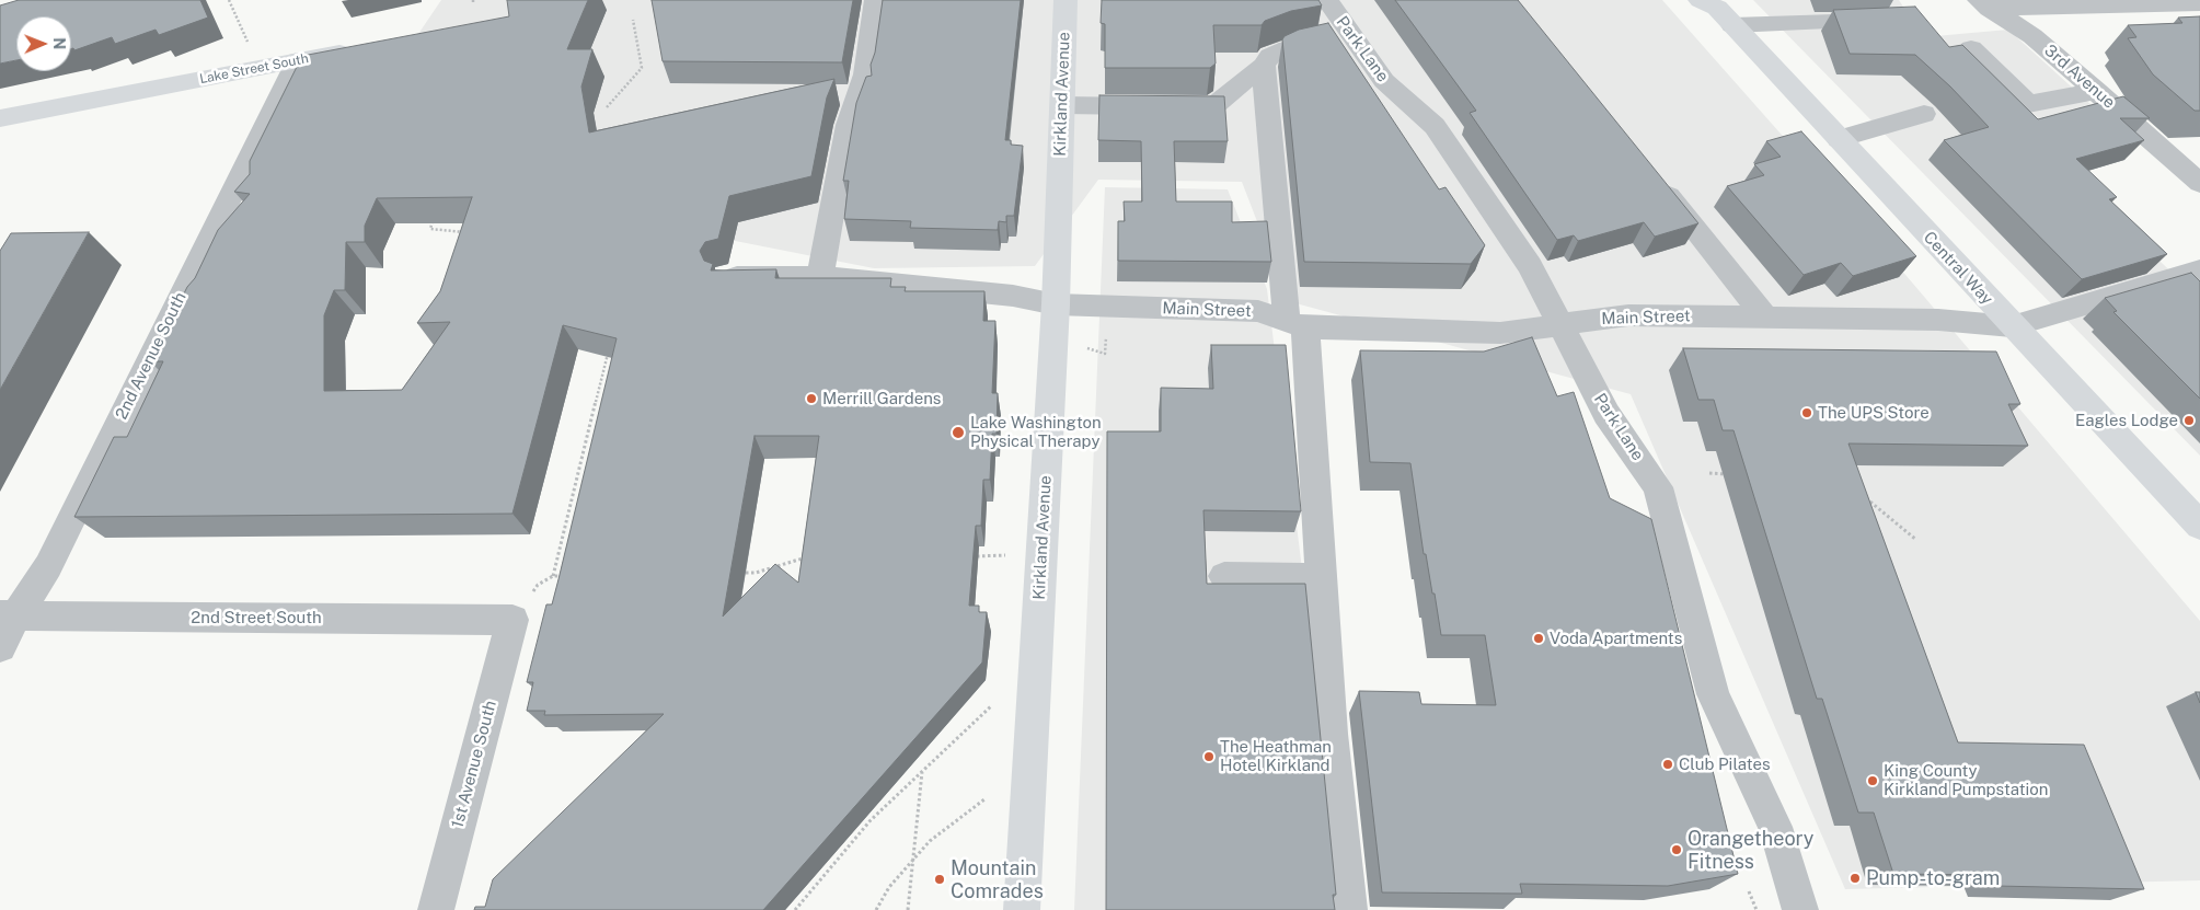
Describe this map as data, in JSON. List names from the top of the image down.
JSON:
{
  "streets": {
    "main road": ["Lake Street South", "Kirkland Avenue", "Central Way"],
    "street": [
      "Park Lane",
      "3rd Avenue",
      "Main Street",
      "2nd Avenue South",
      "2nd Street South",
      "1st Avenue South"
    ]
  },
  "crossings": [
    ["Park Lane", "Main Street"],
    ["Lake Street South", "2nd Avenue South"],
    ["Kirkland Avenue", "Main Street"],
    ["Central Way", "Main Street"],
    ["2nd Avenue South", "2nd Street South"],
    ["2nd Street South", "1st Avenue South"]
  ],
  "places": [
    "Merrill Gardens",
    "The UPS Store",
    "Eagles Lodge",
    "Lake Washington Physical Therapy",
    "Voda Apartments",
    "The Heathman Hotel Kirkland",
    "Club Pilates",
    "King County Kirkland Pumpstation",
    "Orangetheory Fitness",
    "Pump-to-gram",
    "Mountain Comrades"
  ],
  "north": "right"
}
